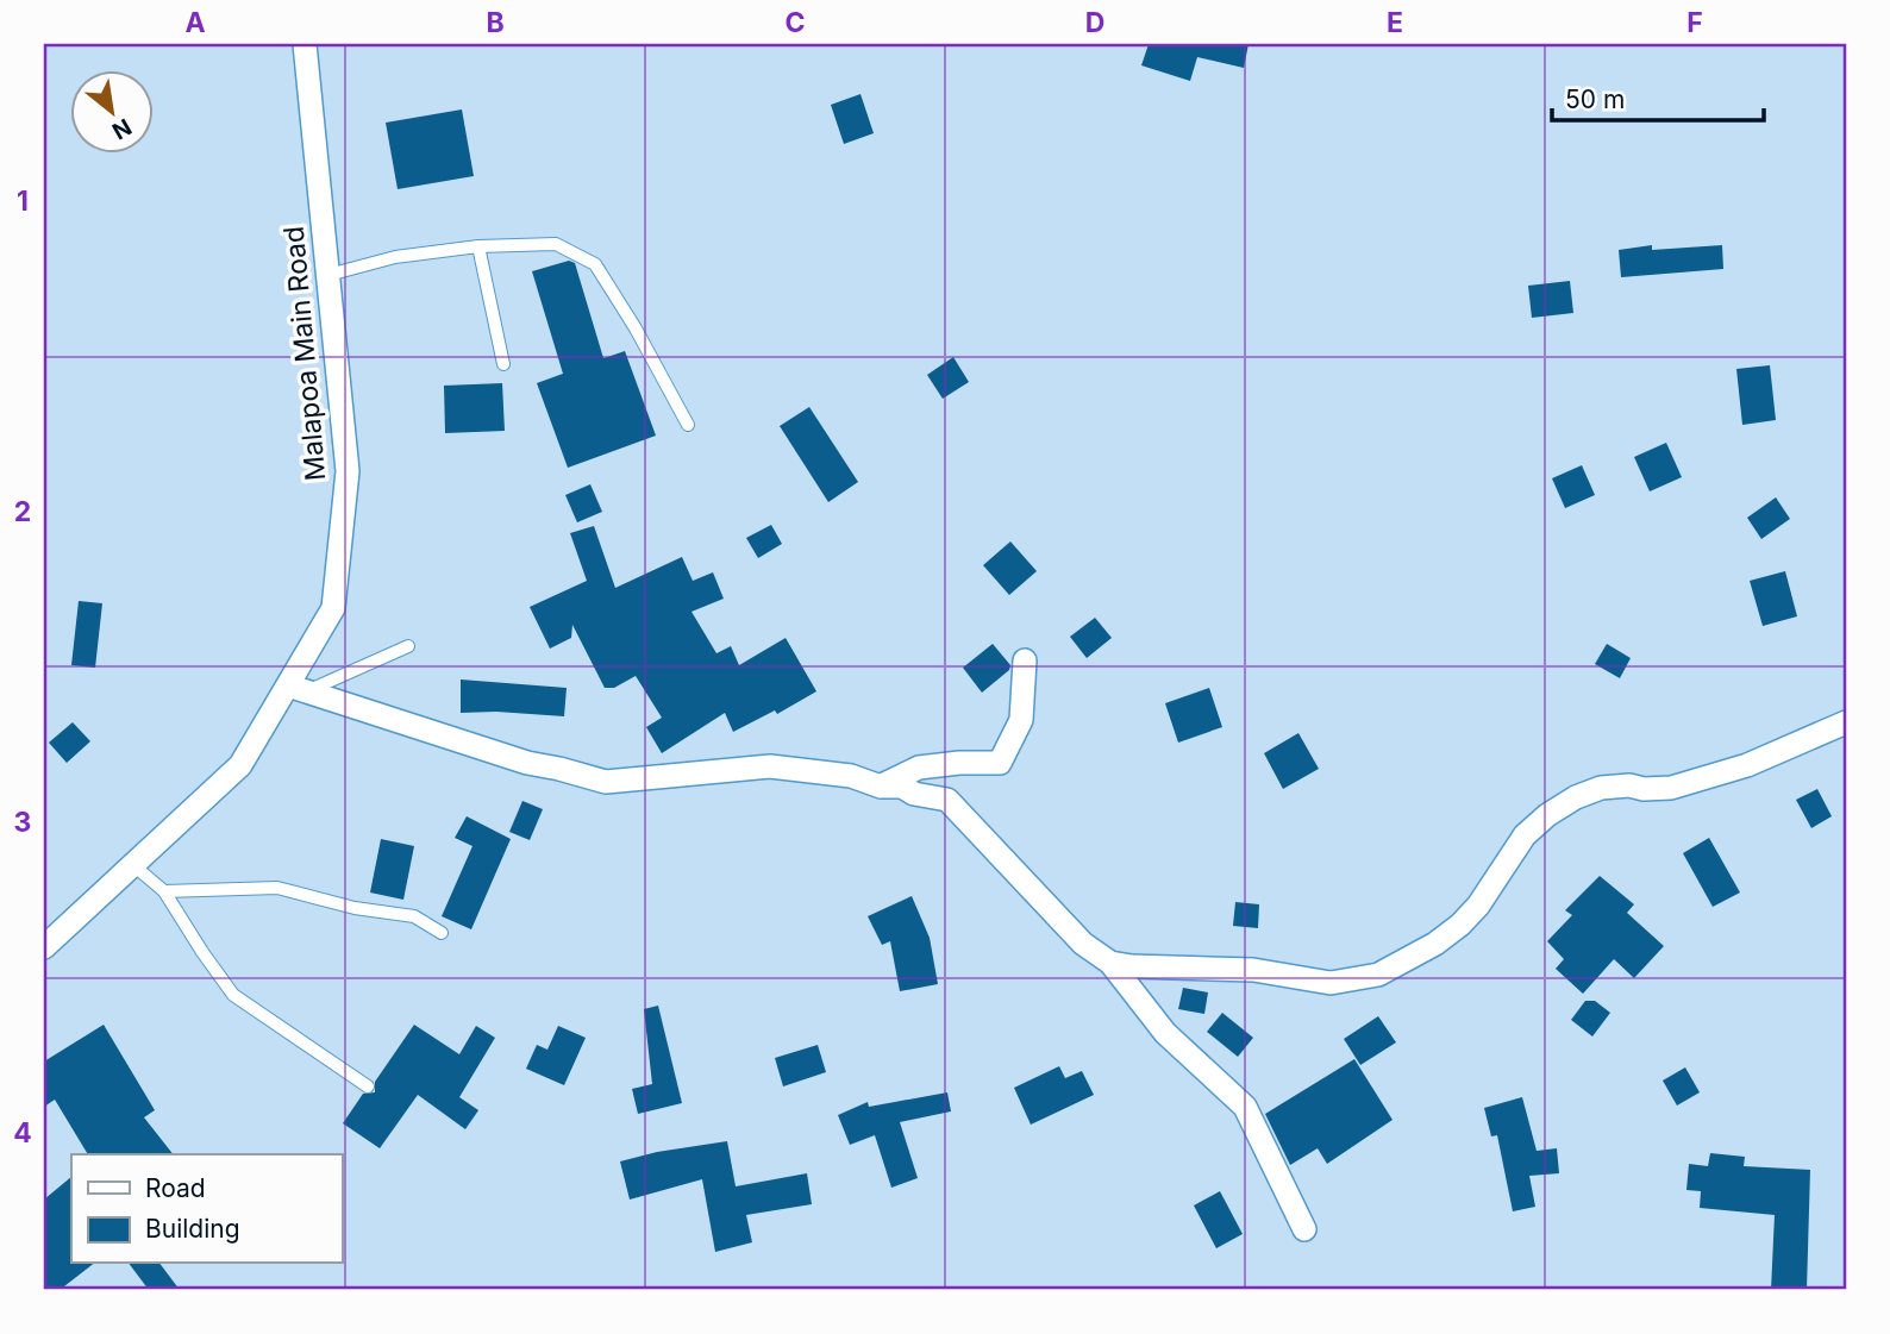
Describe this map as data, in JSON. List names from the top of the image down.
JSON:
{
  "streets": {
    "street": ["Malapoa Main Road"]
  },
  "legend": ["Road", "Building"],
  "scale_bar": "50 m",
  "north": "bottom right",
  "grid": {
    "columns": [
      "A",
      "B",
      "C",
      "D",
      "E",
      "F"
    ],
    "rows": [
      "1",
      "2",
      "3",
      "4"
    ]
  }
}
